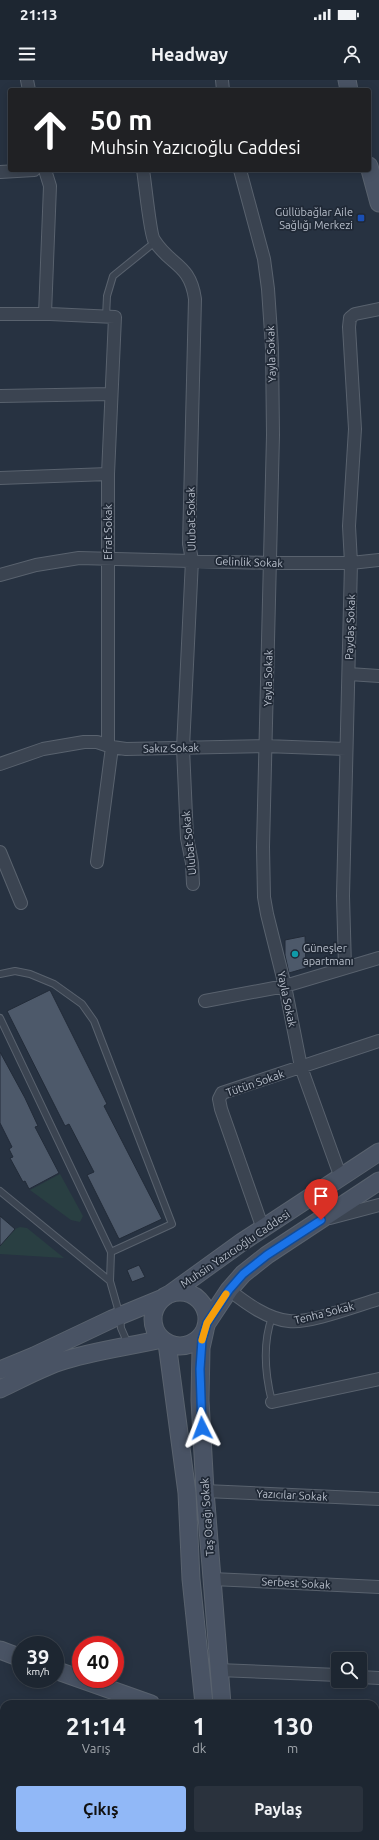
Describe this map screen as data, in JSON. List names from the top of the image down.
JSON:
{
  "streets": {
    "street": [
      "Yayla Sokak",
      "Ulubat Sokak",
      "Efrat Sokak",
      "Gelinlik Sokak",
      "Paydaş Sokak",
      "Sakız Sokak",
      "Tütün Sokak",
      "Muhsin Yazıcıoğlu Caddesi",
      "Tenha Sokak",
      "Yazıcılar Sokak",
      "Taş Ocağı Sokak",
      "Serbest Sokak"
    ]
  },
  "crossings": [
    ["Yayla Sokak", "Gelinlik Sokak"],
    ["Yayla Sokak", "Sakız Sokak"],
    ["Yayla Sokak", "Tütün Sokak"],
    ["Yayla Sokak", "Muhsin Yazıcıoğlu Caddesi"],
    ["Ulubat Sokak", "Gelinlik Sokak"],
    ["Ulubat Sokak", "Sakız Sokak"],
    ["Efrat Sokak", "Gelinlik Sokak"],
    ["Efrat Sokak", "Sakız Sokak"],
    ["Gelinlik Sokak", "Paydaş Sokak"],
    ["Paydaş Sokak", "Sakız Sokak"],
    ["Tütün Sokak", "Muhsin Yazıcıoğlu Caddesi"],
    ["Muhsin Yazıcıoğlu Caddesi", "Tenha Sokak"],
    ["Muhsin Yazıcıoğlu Caddesi", "Taş Ocağı Sokak"],
    ["Yazıcılar Sokak", "Taş Ocağı Sokak"],
    ["Taş Ocağı Sokak", "Serbest Sokak"]
  ],
  "places": {
    "transit": ["Güllübağlar Aile Sağlığı Merkezi"],
    "other": ["Güneşler apartmanı"]
  },
  "page": {
    "status": "21:13",
    "header": "Headway",
    "turn": ["50 m", "Muhsin Yazıcıoğlu Caddesi"],
    "speed": "39 km/h",
    "limit": "40",
    "eta": [
      "21:14",
      "Varış",
      "1",
      "dk",
      "130",
      "m"
    ],
    "buttons": ["Çıkış", "Paylaş"]
  }
}
